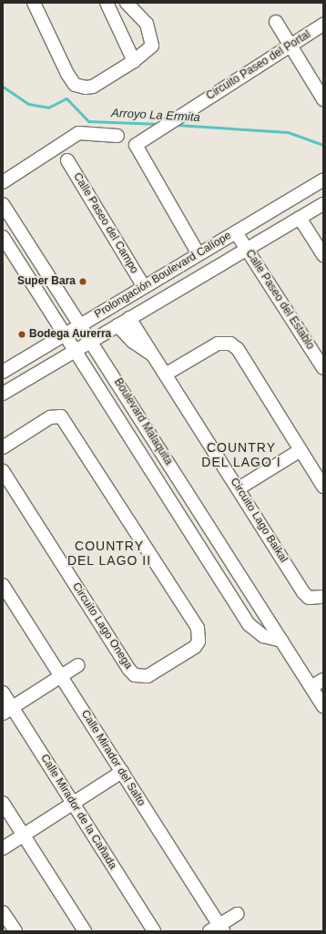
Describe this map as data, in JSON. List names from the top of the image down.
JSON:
{
  "streets": {
    "street": [
      "Circuito Paseo del Portal",
      "Calle Paseo del Campo",
      "Prolongación Boulevard Calíope",
      "Calle Paseo del Establo",
      "Boulevard Malaquita",
      "Circuito Lago Baikal",
      "Circuito Lago Onega",
      "Calle Mirador del Salto",
      "Calle Mirador de la Cañada"
    ]
  },
  "crossings": [
    ["Circuito Paseo del Portal", "Prolongación Boulevard Calíope"],
    ["Calle Paseo del Campo", "Prolongación Boulevard Calíope"],
    ["Prolongación Boulevard Calíope", "Calle Paseo del Establo"],
    ["Prolongación Boulevard Calíope", "Boulevard Malaquita"],
    ["Prolongación Boulevard Calíope", "Circuito Lago Baikal"]
  ],
  "districts": ["COUNTRY DEL LAGO I", "COUNTRY DEL LAGO II"],
  "water": ["Arroyo La Ermita"],
  "places": ["Super Bara", "Bodega Aurerra"]
}
